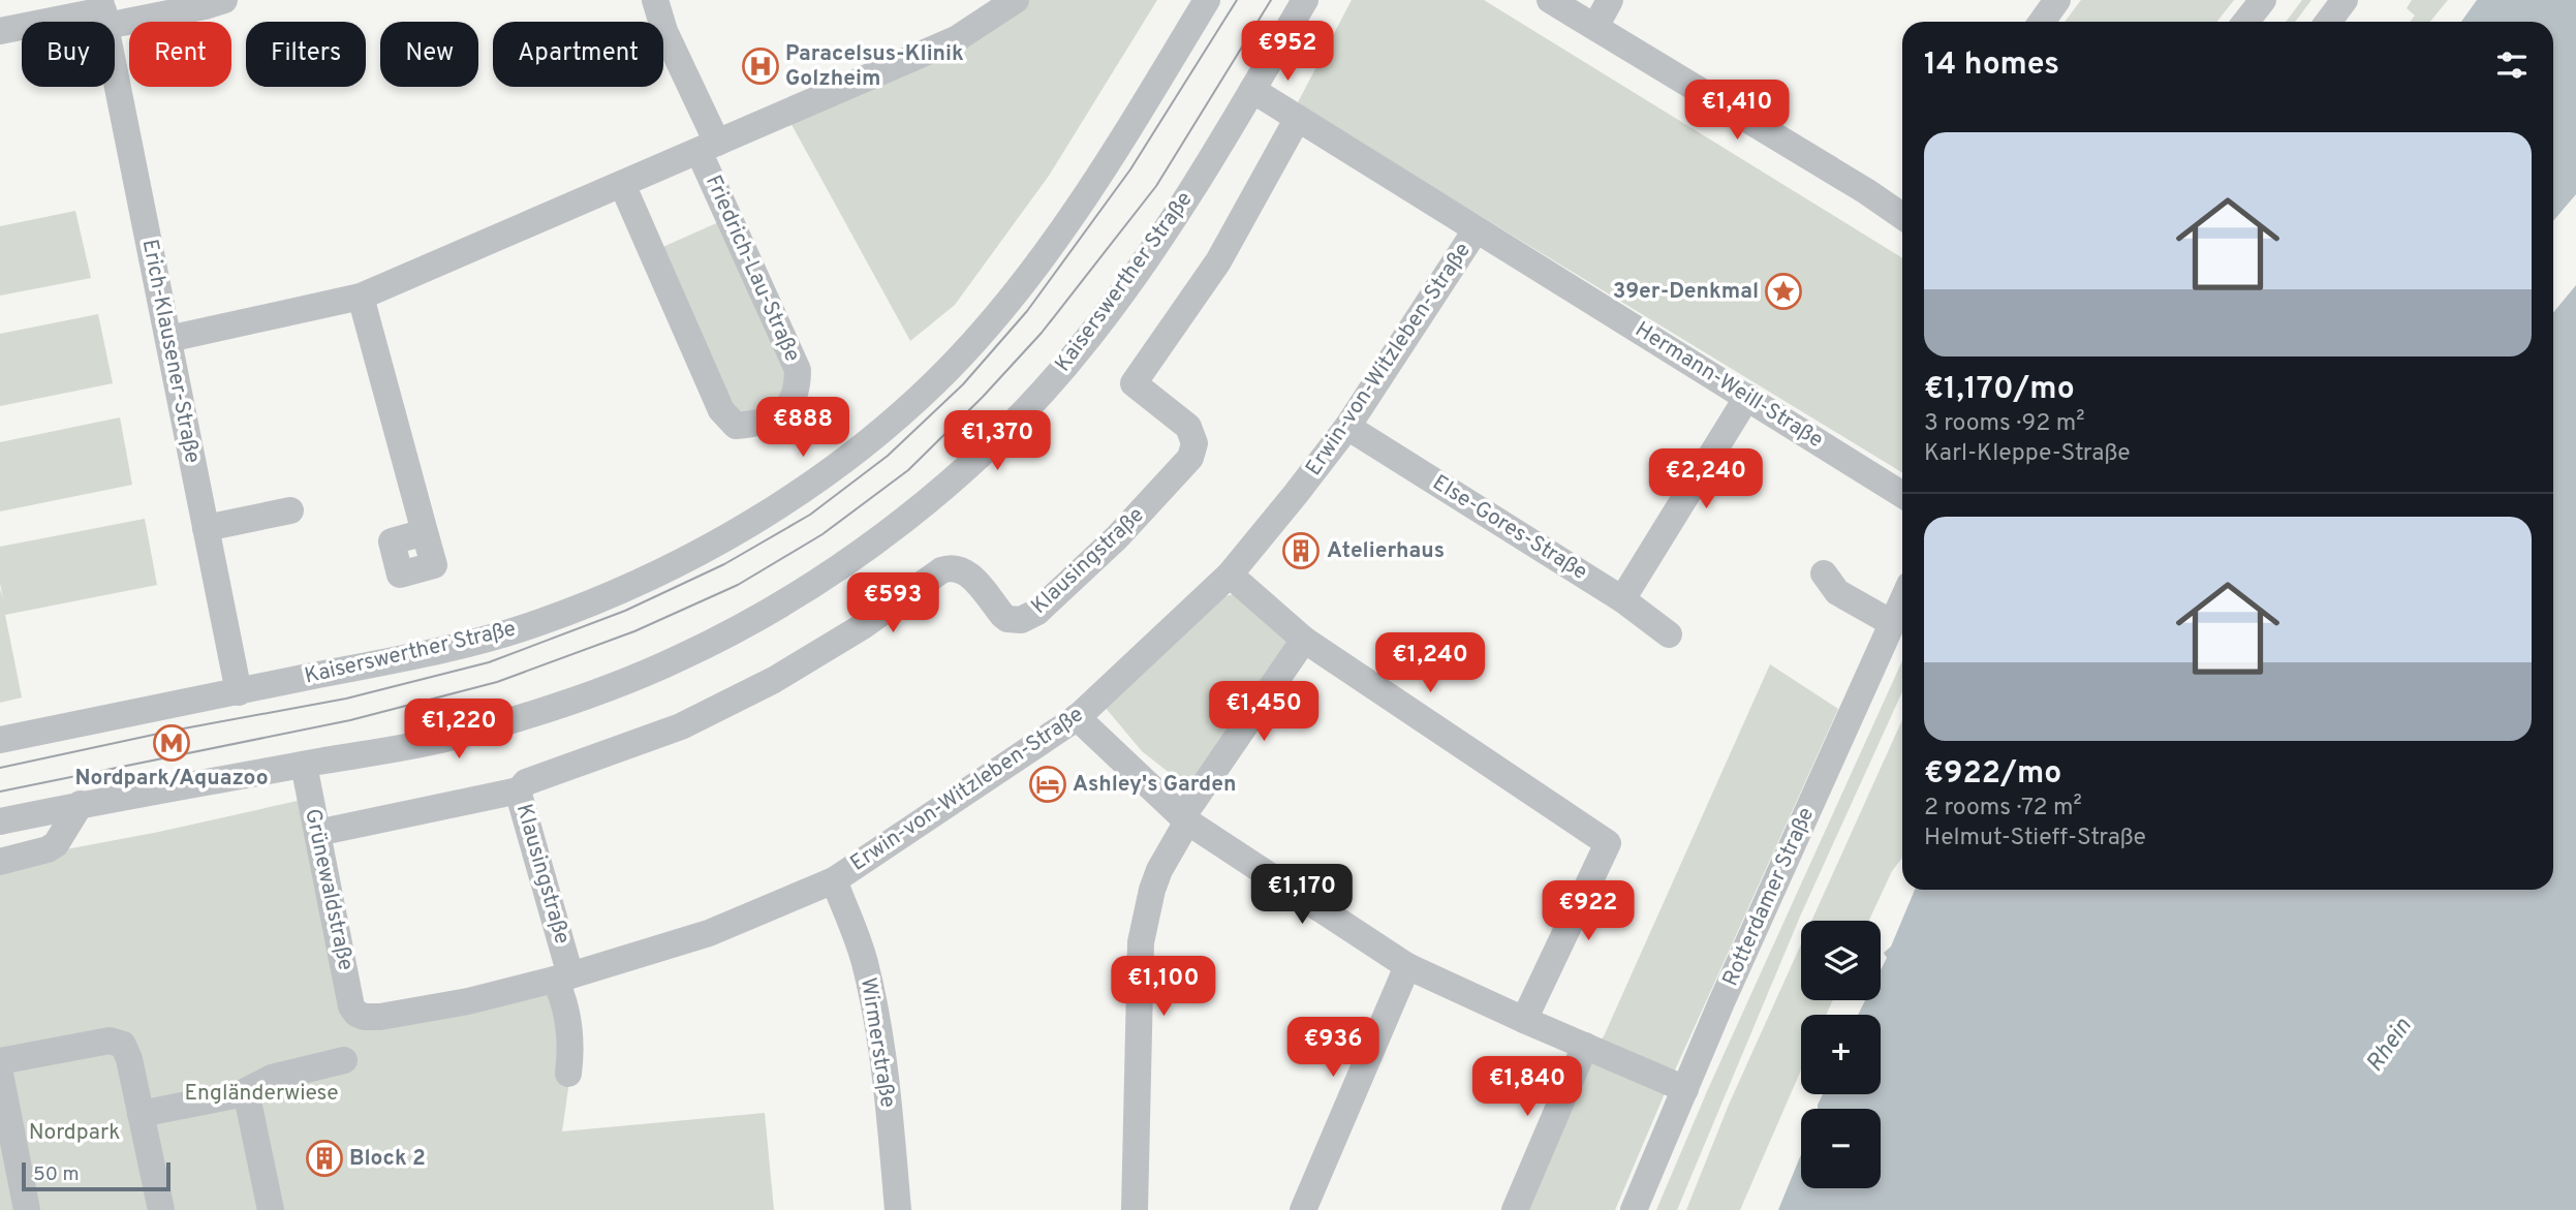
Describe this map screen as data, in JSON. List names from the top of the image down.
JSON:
{
  "streets": {
    "street": [
      "Friedrich-Lau-Straße",
      "Kaiserswerther Straße",
      "Erich-Klausener-Straße",
      "Erwin-von-Witzleben-Straße",
      "Hermann-Weill-Straße",
      "Else-Gores-Straße",
      "Klausingstraße",
      "Grünewaldstraße",
      "Rotterdamer Straße",
      "Wirmerstraße"
    ]
  },
  "crossings": [
    ["Friedrich-Lau-Straße", "Erich-Klausener-Straße"],
    ["Kaiserswerther Straße", "Erich-Klausener-Straße"],
    ["Kaiserswerther Straße", "Hermann-Weill-Straße"],
    ["Kaiserswerther Straße", "Grünewaldstraße"],
    ["Erwin-von-Witzleben-Straße", "Hermann-Weill-Straße"],
    ["Erwin-von-Witzleben-Straße", "Else-Gores-Straße"],
    ["Erwin-von-Witzleben-Straße", "Klausingstraße"],
    ["Erwin-von-Witzleben-Straße", "Grünewaldstraße"],
    ["Erwin-von-Witzleben-Straße", "Wirmerstraße"],
    ["Hermann-Weill-Straße", "Klausingstraße"]
  ],
  "water": ["Rhein"],
  "parks": ["Engländerwiese", "Nordpark"],
  "places": {
    "hospital": ["Paracelsus-Klinik Golzheim"],
    "place": ["39er-Denkmal"],
    "building": ["Atelierhaus", "Block 2"],
    "metro station": ["Nordpark/Aquazoo"],
    "hotel": ["Ashley's Garden"]
  },
  "scale_bar": "50 m",
  "page": {
    "price": [
      "€952",
      "€1,410",
      "€888",
      "€1,370",
      "€2,240",
      "€593",
      "€1,240",
      "€1,450",
      "€1,220",
      "€1,170",
      "€922",
      "€1,100",
      "€936",
      "€1,840"
    ],
    "chip": [
      "Buy",
      "Rent",
      "Filters",
      "New",
      "Apartment"
    ],
    "heading": "14 homes",
    "list": [
      {
        "name": "€1,170/mo",
        "note": "3 rooms · 92 m² · Karl-Kleppe-Straße"
      },
      {
        "name": "€922/mo",
        "note": "2 rooms · 72 m² · Helmut-Stieff-Straße"
      }
    ],
    "map_buttons": ["+", "−"],
    "scale": "50 m"
  }
}
